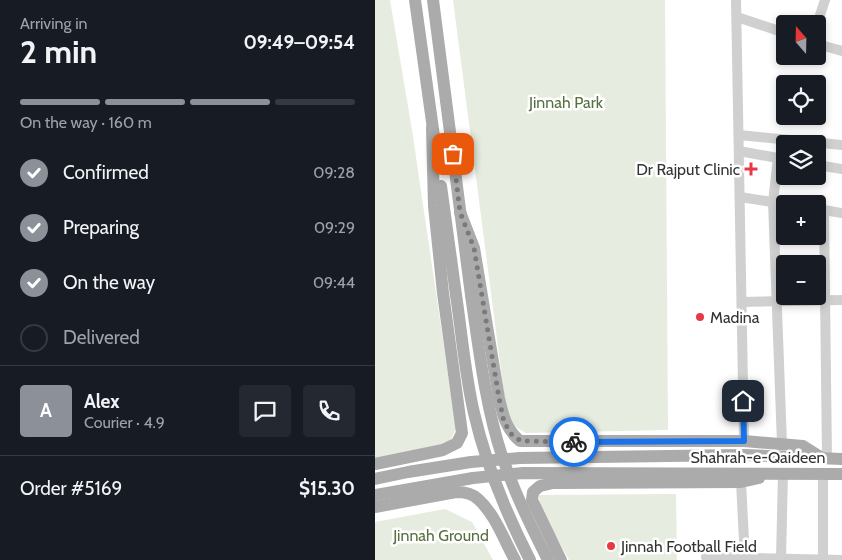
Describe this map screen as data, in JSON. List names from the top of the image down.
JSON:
{
  "streets": {
    "main road": ["Shahrah-e-Qaideen"]
  },
  "parks": ["Jinnah Park", "Jinnah Ground"],
  "places": {
    "health": ["Dr Rajput Clinic"],
    "other": ["Madina", "Jinnah Football Field"]
  },
  "north": "top",
  "page": {
    "heading": ["2 min", "Arriving in", "09:49–09:54"],
    "panel": [
      "Alex",
      "Courier · 4.9",
      "Order #5169",
      "$15.30"
    ],
    "map_buttons": ["+", "−"],
    "bar": "On the way · 160 m",
    "list": [
      ["Confirmed", "09:28"],
      ["Preparing", "09:29"],
      ["On the way", "09:44"],
      "Delivered"
    ],
    "round": "A"
  }
}
